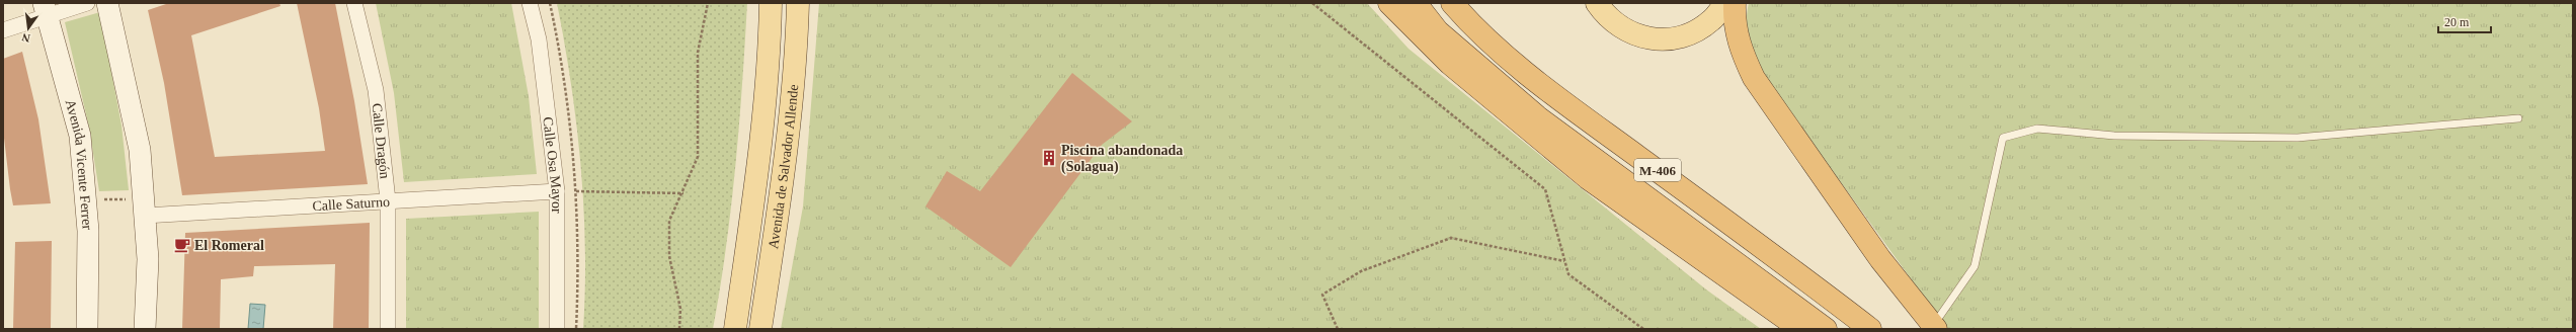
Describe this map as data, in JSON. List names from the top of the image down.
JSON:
{
  "streets": {
    "highway": ["M-406"],
    "main road": ["Avenida Vicente Ferrer", "Avenida de Salvador Allende"],
    "street": ["Calle Dragón", "Calle Osa Mayor", "Calle Saturno"]
  },
  "crossings": [
    ["Calle Dragón", "Calle Saturno"],
    ["Calle Osa Mayor", "Calle Saturno"]
  ],
  "places": {
    "building": ["Piscina abandonada (Solagua)"],
    "cafe": ["El Romeral"]
  },
  "scale_bar": "20 m",
  "north": "bottom"
}
